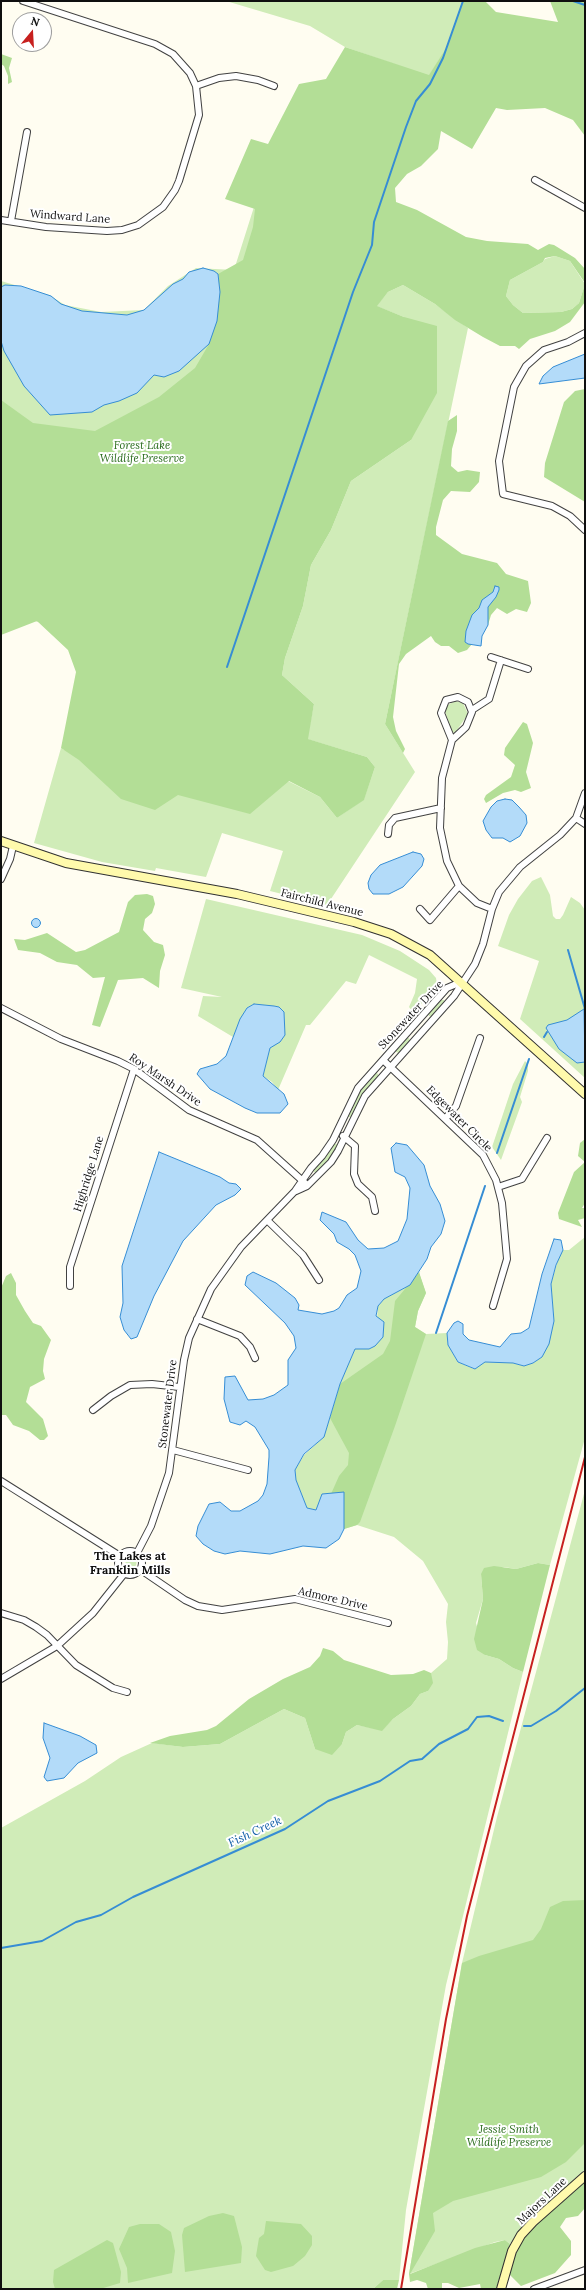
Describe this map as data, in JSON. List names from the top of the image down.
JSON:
{
  "streets": {
    "main road": ["Fairchild Avenue", "Majors Lane"],
    "street": [
      "Windward Lane",
      "Stonewater Drive",
      "Roy Marsh Drive",
      "Edgewater Circle",
      "Highridge Lane",
      "Admore Drive"
    ]
  },
  "crossings": [
    ["Fairchild Avenue", "Stonewater Drive"],
    ["Stonewater Drive", "Roy Marsh Drive"],
    ["Stonewater Drive", "Edgewater Circle"],
    ["Stonewater Drive", "Admore Drive"],
    ["Roy Marsh Drive", "Highridge Lane"]
  ],
  "districts": ["The Lakes at Franklin Mills"],
  "water": ["Fish Creek"],
  "parks": ["Forest Lake Wildlife Preserve", "Jessie Smith Wildlife Preserve"],
  "north": "top"
}
